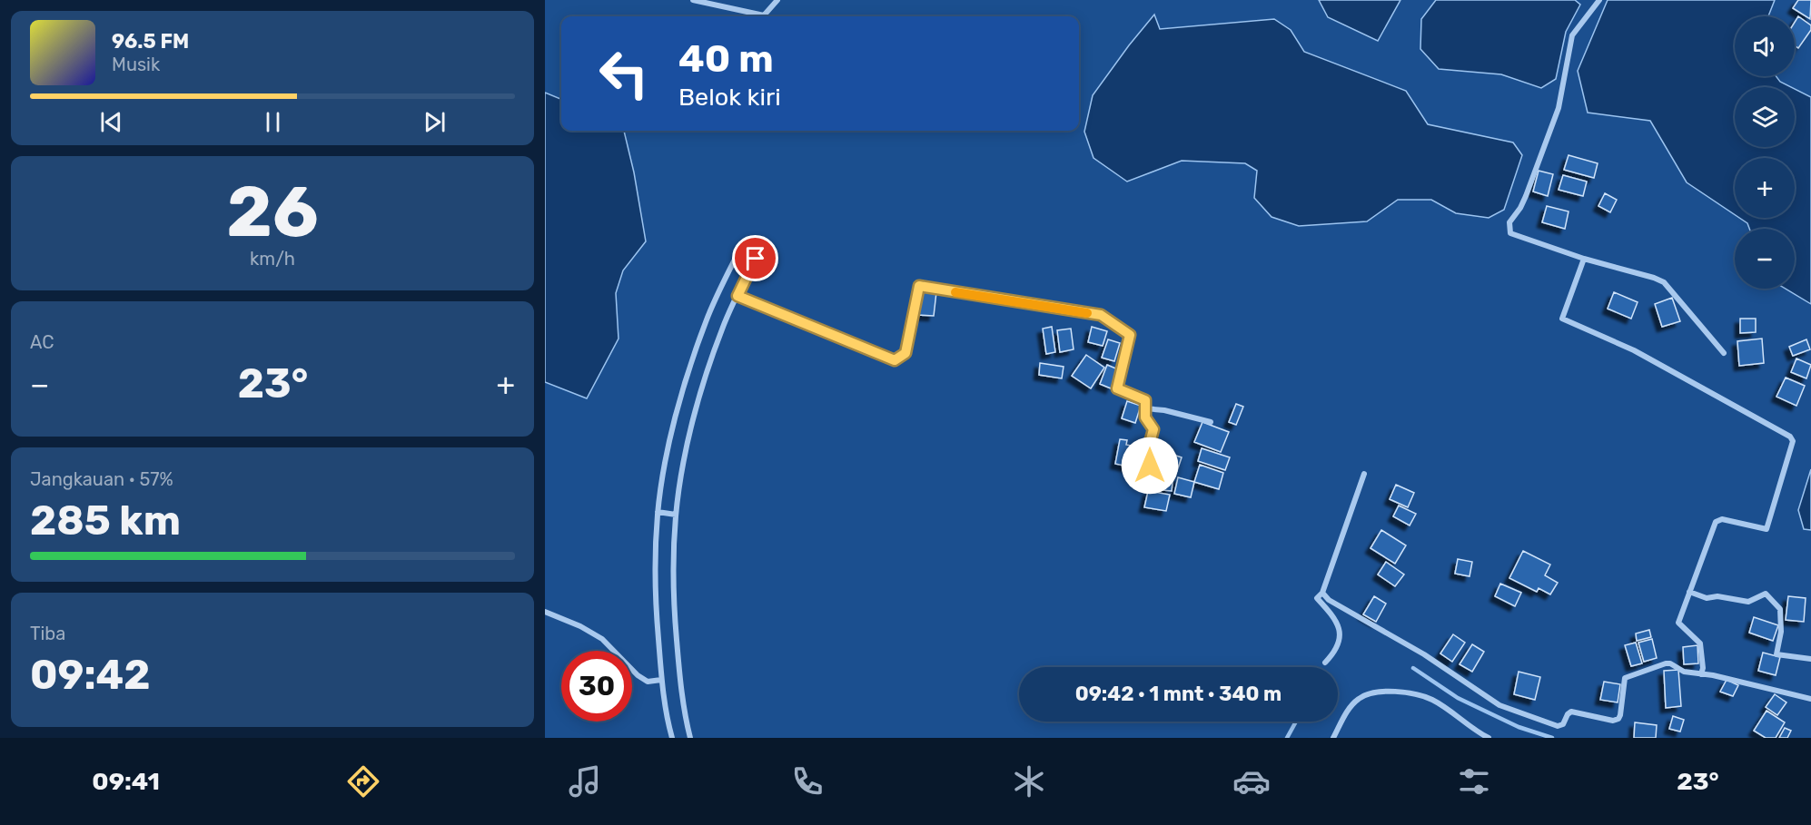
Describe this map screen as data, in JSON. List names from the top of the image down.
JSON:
{
  "page": {
    "map_buttons": ["+", "−"],
    "turn": ["40 m", "Belok kiri"],
    "song": ["96.5 FM", "Musik"],
    "tile": [
      ["26", "km/h"],
      "AC",
      ["Jangkauan · 57%", "285 km"],
      ["Tiba", "09:42"]
    ],
    "heat": ["−", "23°", "+"],
    "limit": "30",
    "trip": "09:42 · 1 mnt · 340 m",
    "tabs": ["09:41", "23°"]
  }
}
